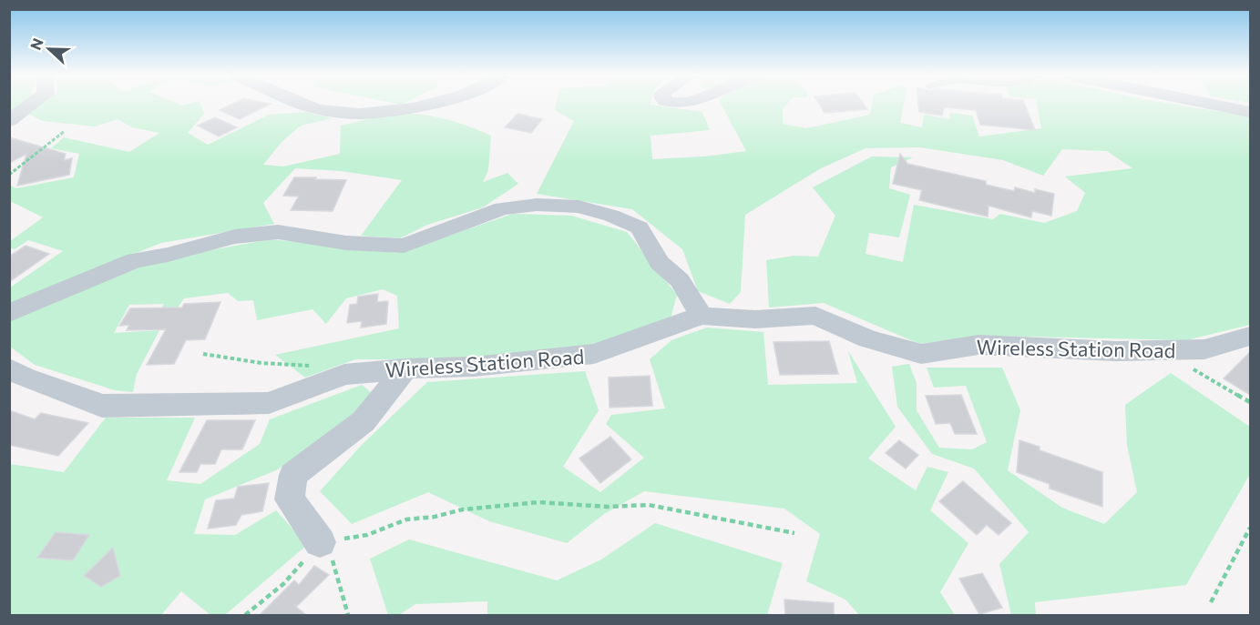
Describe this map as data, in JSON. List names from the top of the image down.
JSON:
{
  "streets": {
    "street": ["Wireless Station Road"]
  },
  "north": "left"
}
